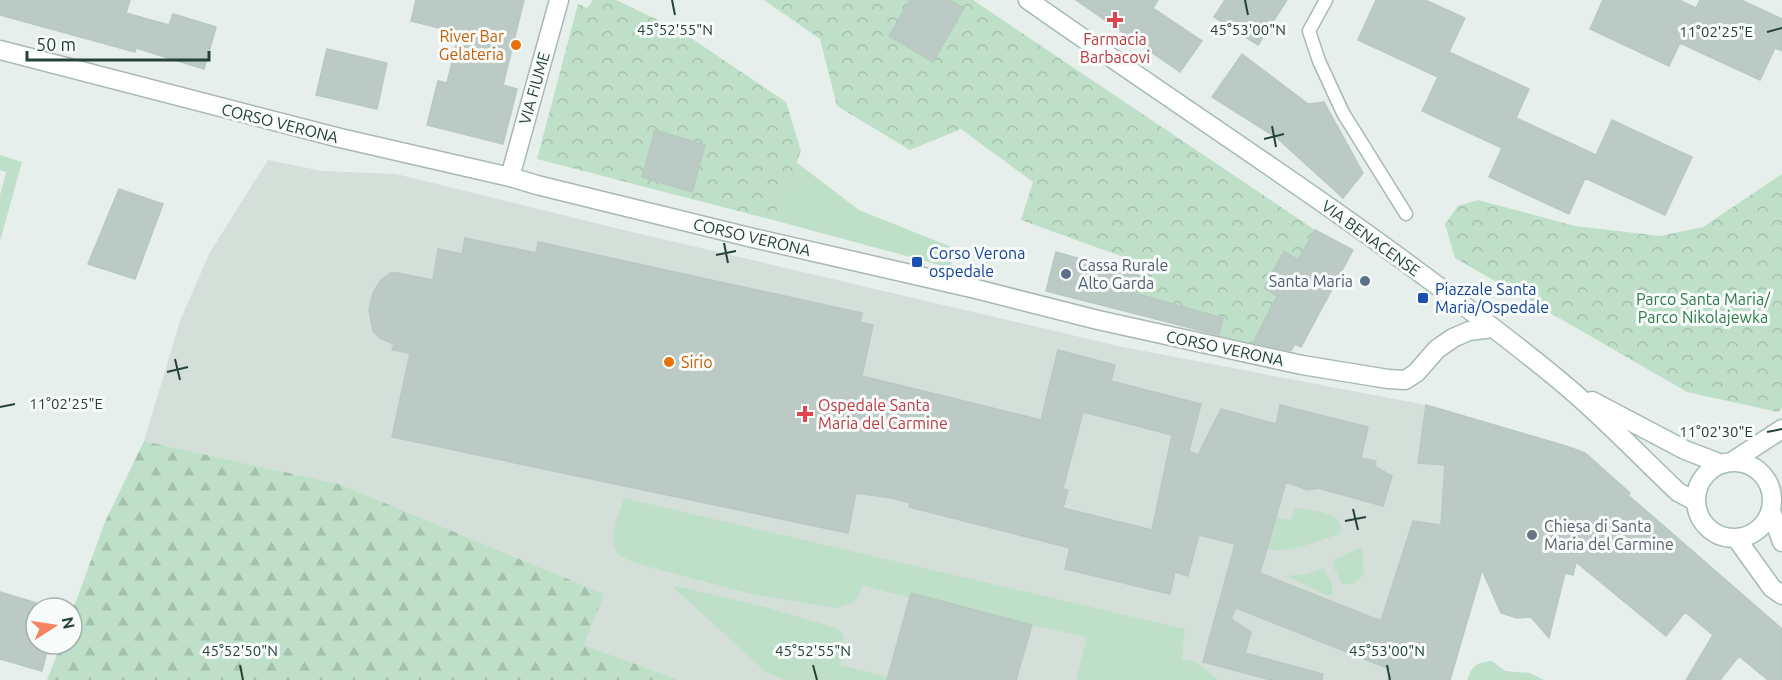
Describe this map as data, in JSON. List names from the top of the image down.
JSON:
{
  "streets": {
    "street": ["VIA FIUME", "CORSO VERONA", "VIA BENACENSE"]
  },
  "crossings": [
    ["VIA FIUME", "CORSO VERONA"],
    ["CORSO VERONA", "VIA BENACENSE"]
  ],
  "parks": ["Parco Santa Maria/ Parco Nikolajewka"],
  "places": {
    "health": ["Farmacia Barbacovi", "Ospedale Santa Maria del Carmine"],
    "other": [
      "River Bar Gelateria",
      "Cassa Rurale Alto Garda",
      "Santa Maria",
      "Sirio",
      "Chiesa di Santa Maria del Carmine"
    ],
    "transit": ["Corso Verona ospedale", "Piazzale Santa Maria/Ospedale"]
  },
  "scale_bar": "50 m",
  "north": "right",
  "coordinates": [
    "45°52'55\"N",
    "45°53'00\"N",
    "11°02'25\"E",
    "11°02'30\"E",
    "45°52'50\"N"
  ]
}
